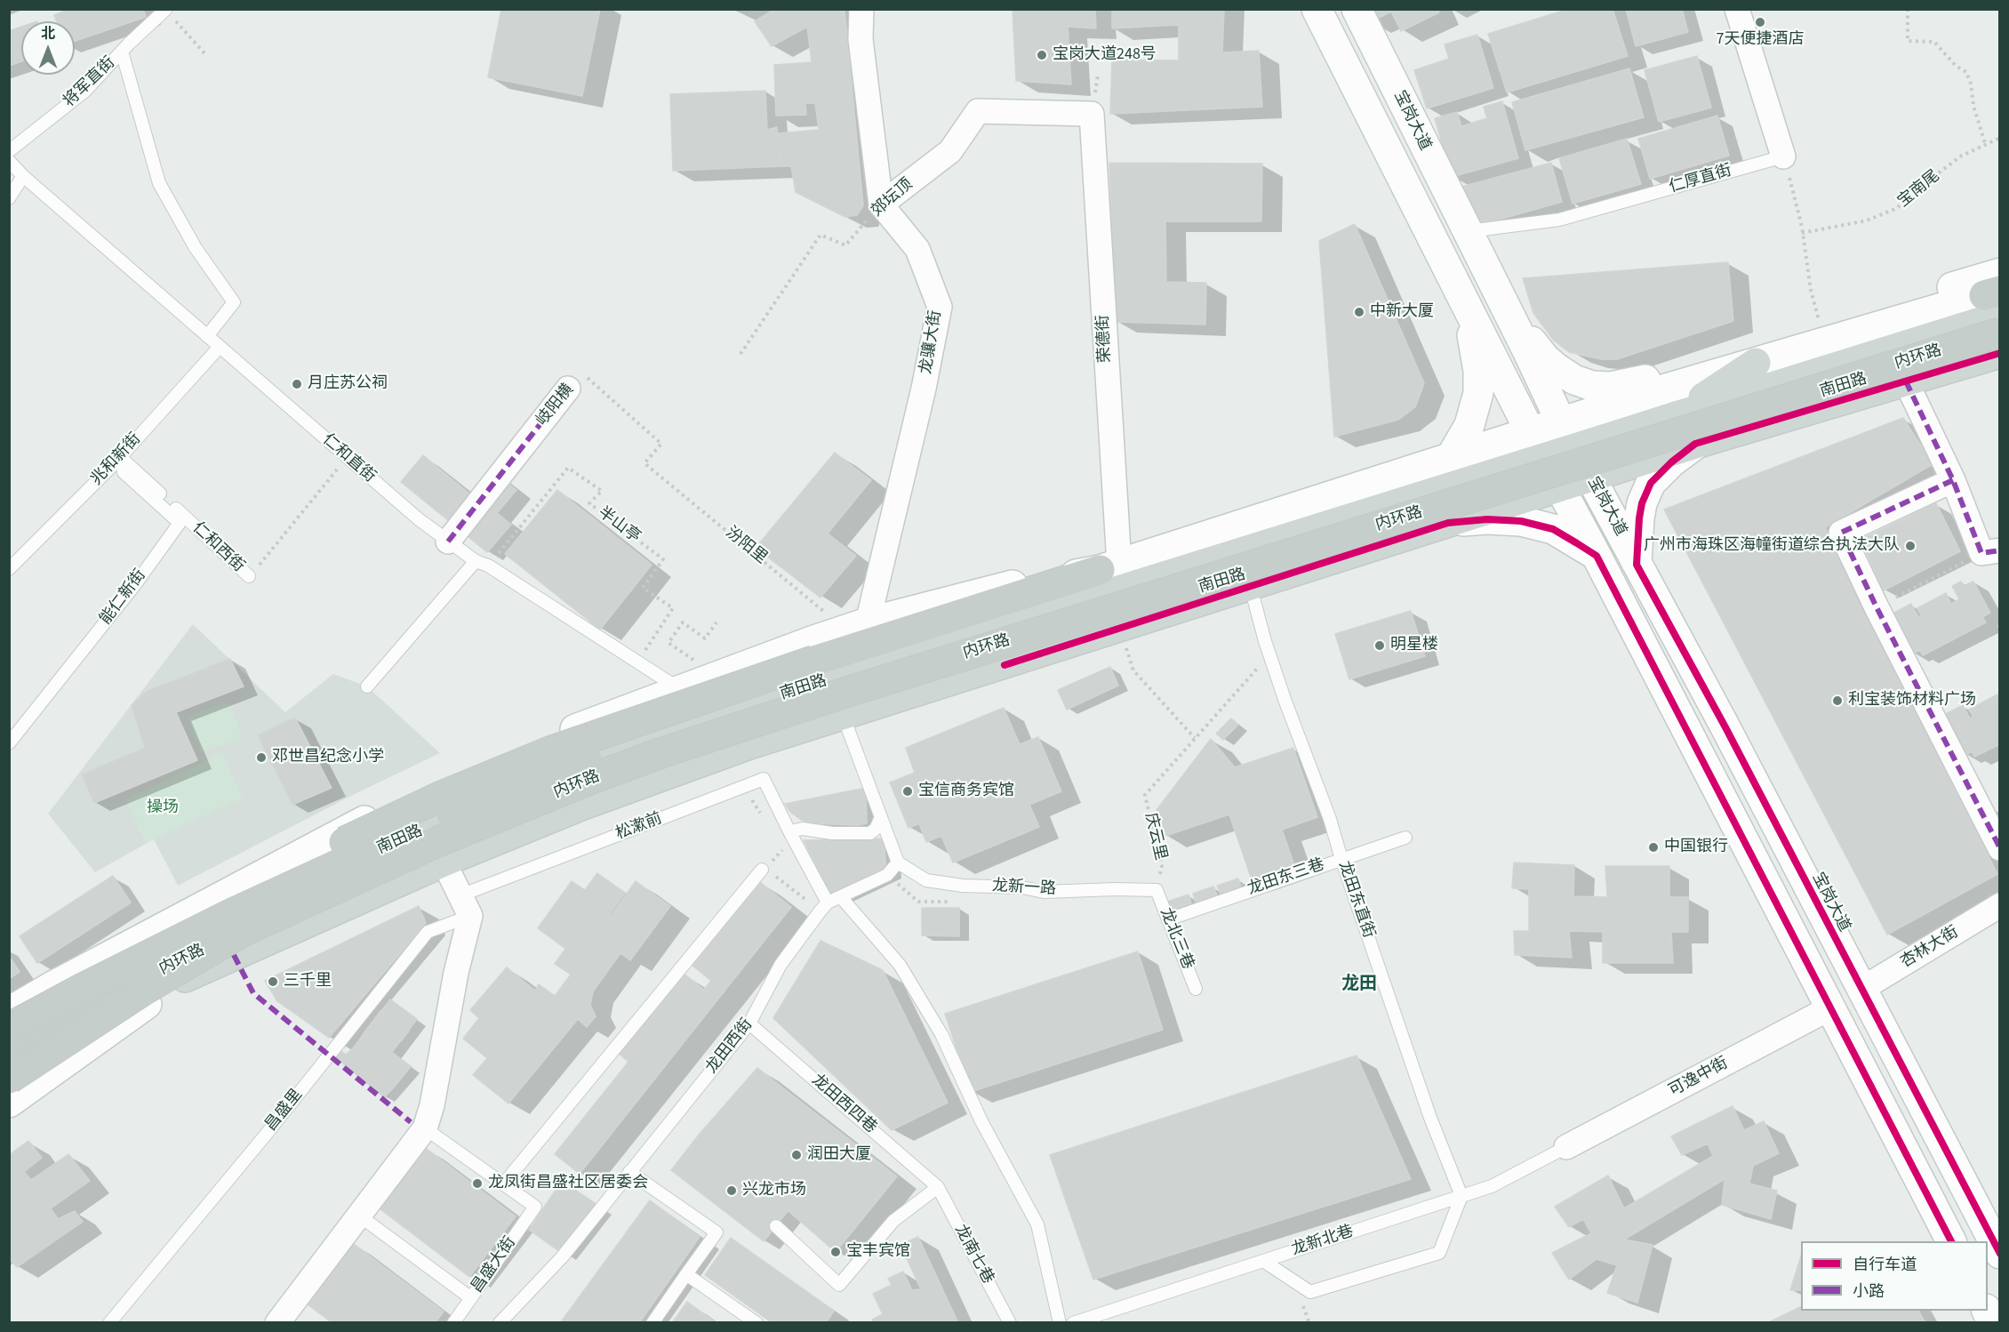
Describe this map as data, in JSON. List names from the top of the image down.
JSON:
{
  "streets": {
    "highway": ["内环路"],
    "main road": ["宝岗大道", "南田路"],
    "street": [
      "郊坛顶",
      "荣德街",
      "龙骧大街",
      "岐阳横",
      "杏林大街",
      "可逸中街"
    ],
    "lane": [
      "将军直街",
      "仁厚直街",
      "仁和直街",
      "兆和新街",
      "仁和西街",
      "能仁新街",
      "松漱前",
      "龙田东三巷",
      "龙新一路",
      "龙田东直街",
      "龙北三巷",
      "龙田西街",
      "龙田西四巷",
      "昌盛里",
      "龙新北巷",
      "龙南七巷",
      "昌盛大街"
    ],
    "path": [
      "宝南尾",
      "半山亭",
      "汾阳里",
      "庆云里"
    ]
  },
  "crossings": [
    ["宝岗大道", "仁厚直街"],
    ["宝岗大道", "南田路"],
    ["宝岗大道", "杏林大街"],
    ["宝岗大道", "可逸中街"],
    ["郊坛顶", "荣德街"],
    ["郊坛顶", "龙骧大街"],
    ["龙骧大街", "汾阳里"],
    ["内环路", "南田路"],
    ["岐阳横", "仁和直街"],
    ["岐阳横", "汾阳里"],
    ["仁和直街", "兆和新街"],
    ["仁和直街", "半山亭"],
    ["仁和直街", "仁和西街"],
    ["兆和新街", "仁和西街"],
    ["兆和新街", "能仁新街"],
    ["仁和西街", "能仁新街"],
    ["松漱前", "龙田西街"],
    ["松漱前", "昌盛里"],
    ["庆云里", "龙新一路"],
    ["庆云里", "龙田东直街"],
    ["庆云里", "龙北三巷"],
    ["龙田东三巷", "龙田东直街"],
    ["龙田东三巷", "龙北三巷"],
    ["龙新一路", "龙北三巷"],
    ["龙田东直街", "龙新北巷"],
    ["龙田西街", "龙田西四巷"],
    ["可逸中街", "龙新北巷"],
    ["龙田西四巷", "龙南七巷"]
  ],
  "districts": ["龙田"],
  "parks": ["操场"],
  "places": [
    "7天便捷酒店",
    "宝岗大道248号",
    "中新大厦",
    "月庄苏公祠",
    "广州市海珠区海幢街道综合执法大队",
    "明星楼",
    "利宝装饰材料广场",
    "邓世昌纪念小学",
    "宝信商务宾馆",
    "中国银行",
    "三千里",
    "润田大厦",
    "龙凤街昌盛社区居委会",
    "兴龙市场",
    "宝丰宾馆"
  ],
  "legend": ["自行车道", "小路"],
  "north": "top"
}
